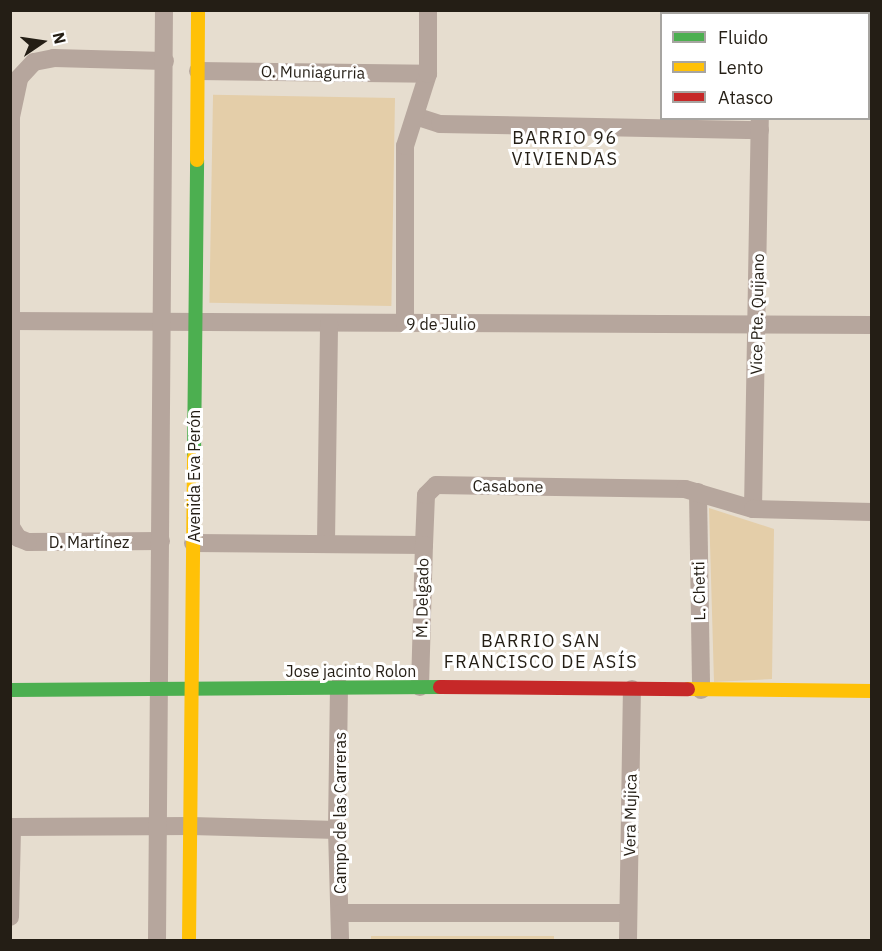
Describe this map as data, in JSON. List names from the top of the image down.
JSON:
{
  "streets": {
    "street": [
      "O. Muniagurria",
      "Vice Pte. Quijano",
      "9 de Julio",
      "Avenida Eva Perón",
      "Casabone",
      "D. Martínez",
      "L. Chetti",
      "M. Delgado",
      "Jose jacinto Rolon",
      "Campo de las Carreras",
      "Vera Mujica"
    ]
  },
  "crossings": [
    ["O. Muniagurria", "Avenida Eva Perón"],
    ["Vice Pte. Quijano", "9 de Julio"],
    ["Vice Pte. Quijano", "Casabone"],
    ["9 de Julio", "Avenida Eva Perón"],
    ["Avenida Eva Perón", "D. Martínez"],
    ["Avenida Eva Perón", "Jose jacinto Rolon"],
    ["Casabone", "L. Chetti"],
    ["Casabone", "M. Delgado"],
    ["L. Chetti", "Jose jacinto Rolon"],
    ["M. Delgado", "Jose jacinto Rolon"],
    ["Jose jacinto Rolon", "Campo de las Carreras"],
    ["Jose jacinto Rolon", "Vera Mujica"]
  ],
  "districts": ["BARRIO 96 VIVIENDAS", "BARRIO SAN FRANCISCO DE ASÍS"],
  "legend": ["Fluido", "Lento", "Atasco"],
  "north": "right"
}
